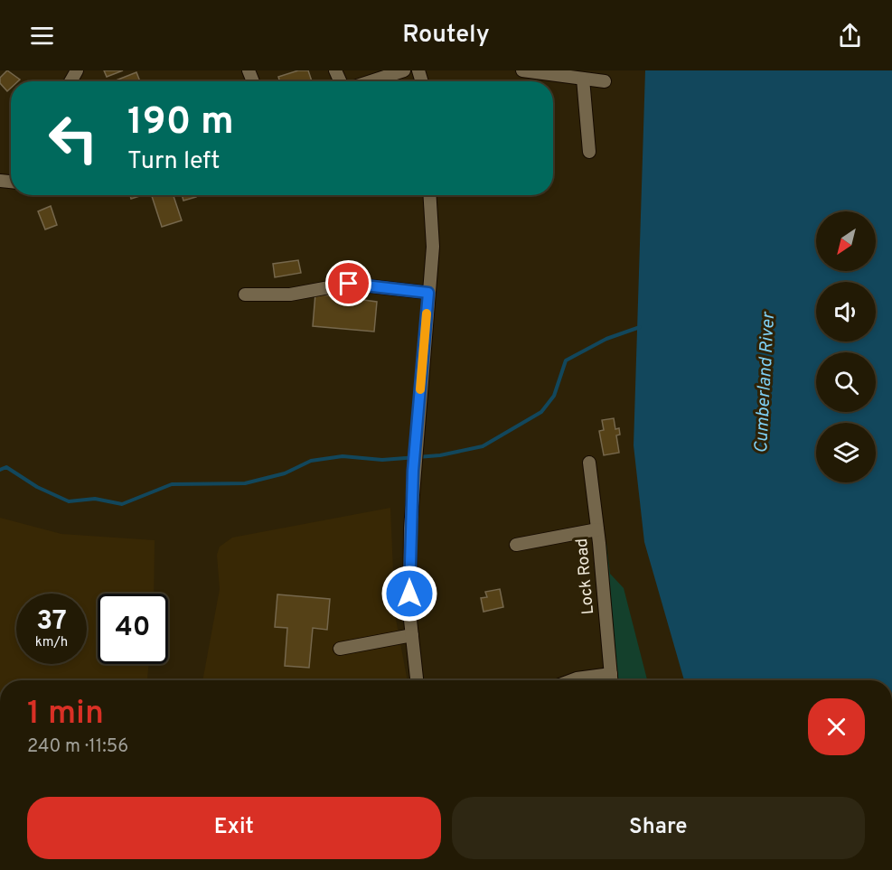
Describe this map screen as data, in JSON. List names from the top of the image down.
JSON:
{
  "streets": {
    "street": ["Lock Road"]
  },
  "water": ["Cumberland River"],
  "north": "bottom left",
  "page": {
    "header": "Routely",
    "turn": ["190 m", "Turn left"],
    "speed": "37 km/h",
    "limit": "40",
    "heading": ["1 min", "240 m · 11:56"],
    "buttons": ["Exit", "Share"]
  }
}
